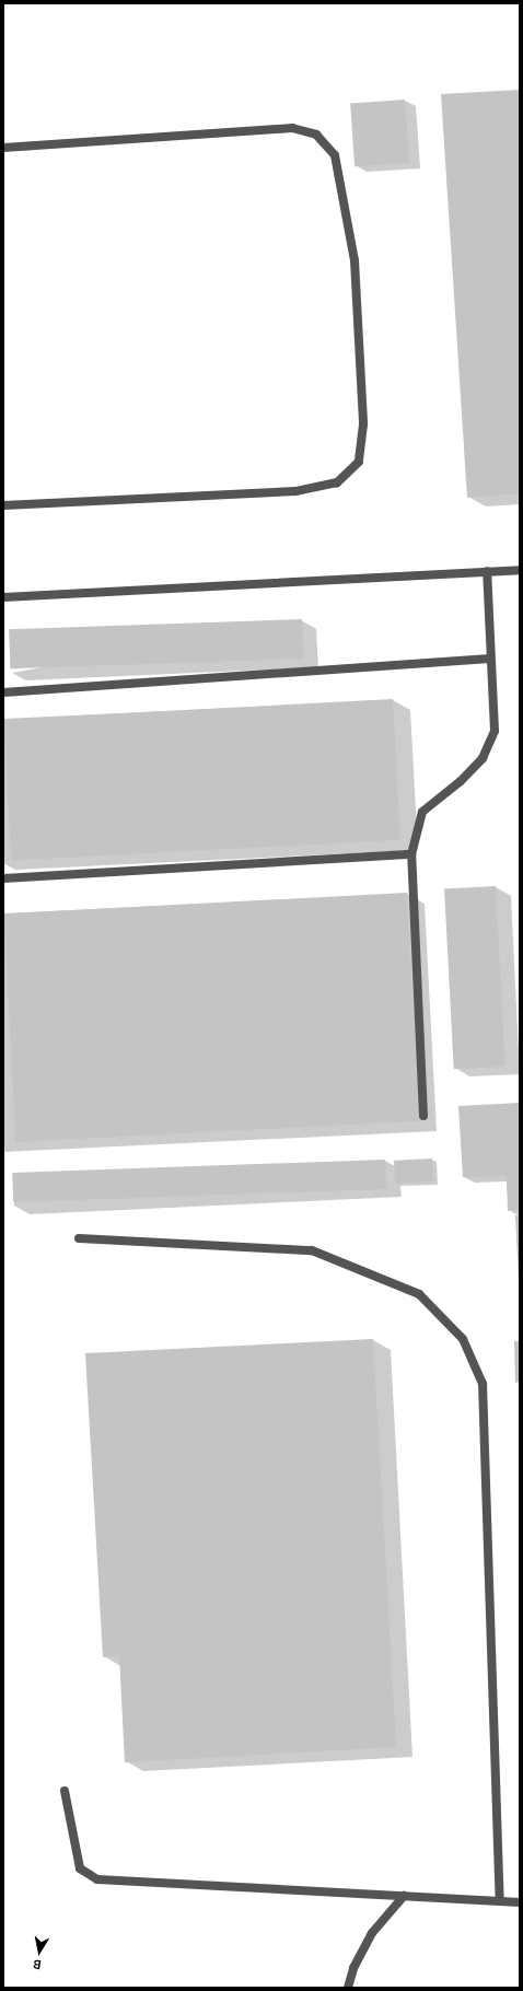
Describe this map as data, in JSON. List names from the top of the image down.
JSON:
{
  "north": "bottom"
}
